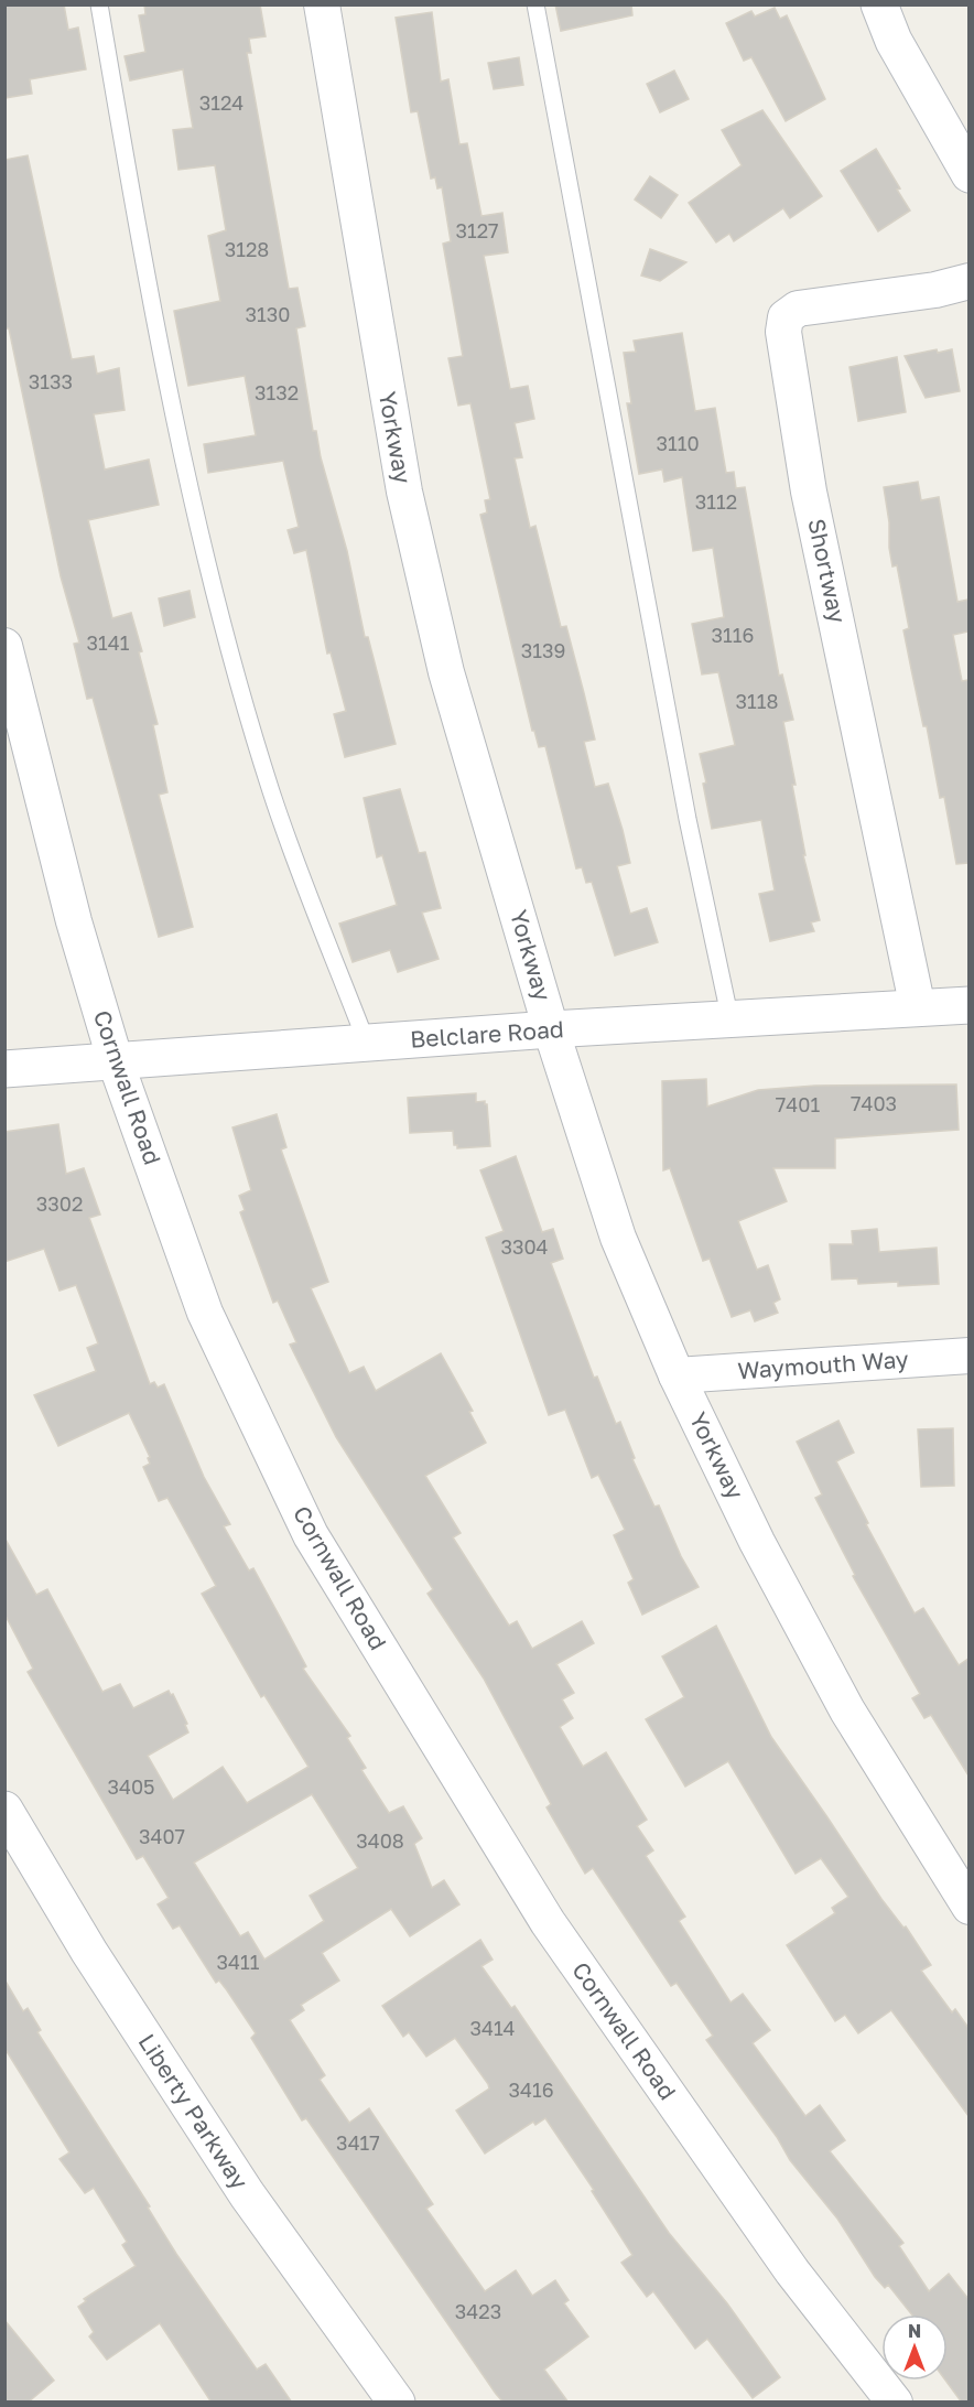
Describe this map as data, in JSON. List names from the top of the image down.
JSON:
{
  "streets": {
    "street": [
      "Yorkway",
      "Shortway",
      "Belclare Road",
      "Cornwall Road",
      "Waymouth Way",
      "Liberty Parkway"
    ]
  },
  "crossings": [
    ["Yorkway", "Belclare Road"],
    ["Yorkway", "Waymouth Way"],
    ["Shortway", "Belclare Road"],
    ["Belclare Road", "Cornwall Road"]
  ],
  "house_numbers": [
    "3124",
    "3127",
    "3128",
    "3130",
    "3133",
    "3132",
    "3110",
    "3112",
    "3116",
    "3141",
    "3139",
    "3118",
    "7403",
    "7401",
    "3302",
    "3304",
    "3405",
    "3407",
    "3408",
    "3411",
    "3414",
    "3416",
    "3417",
    "3423"
  ],
  "north": "top"
}
